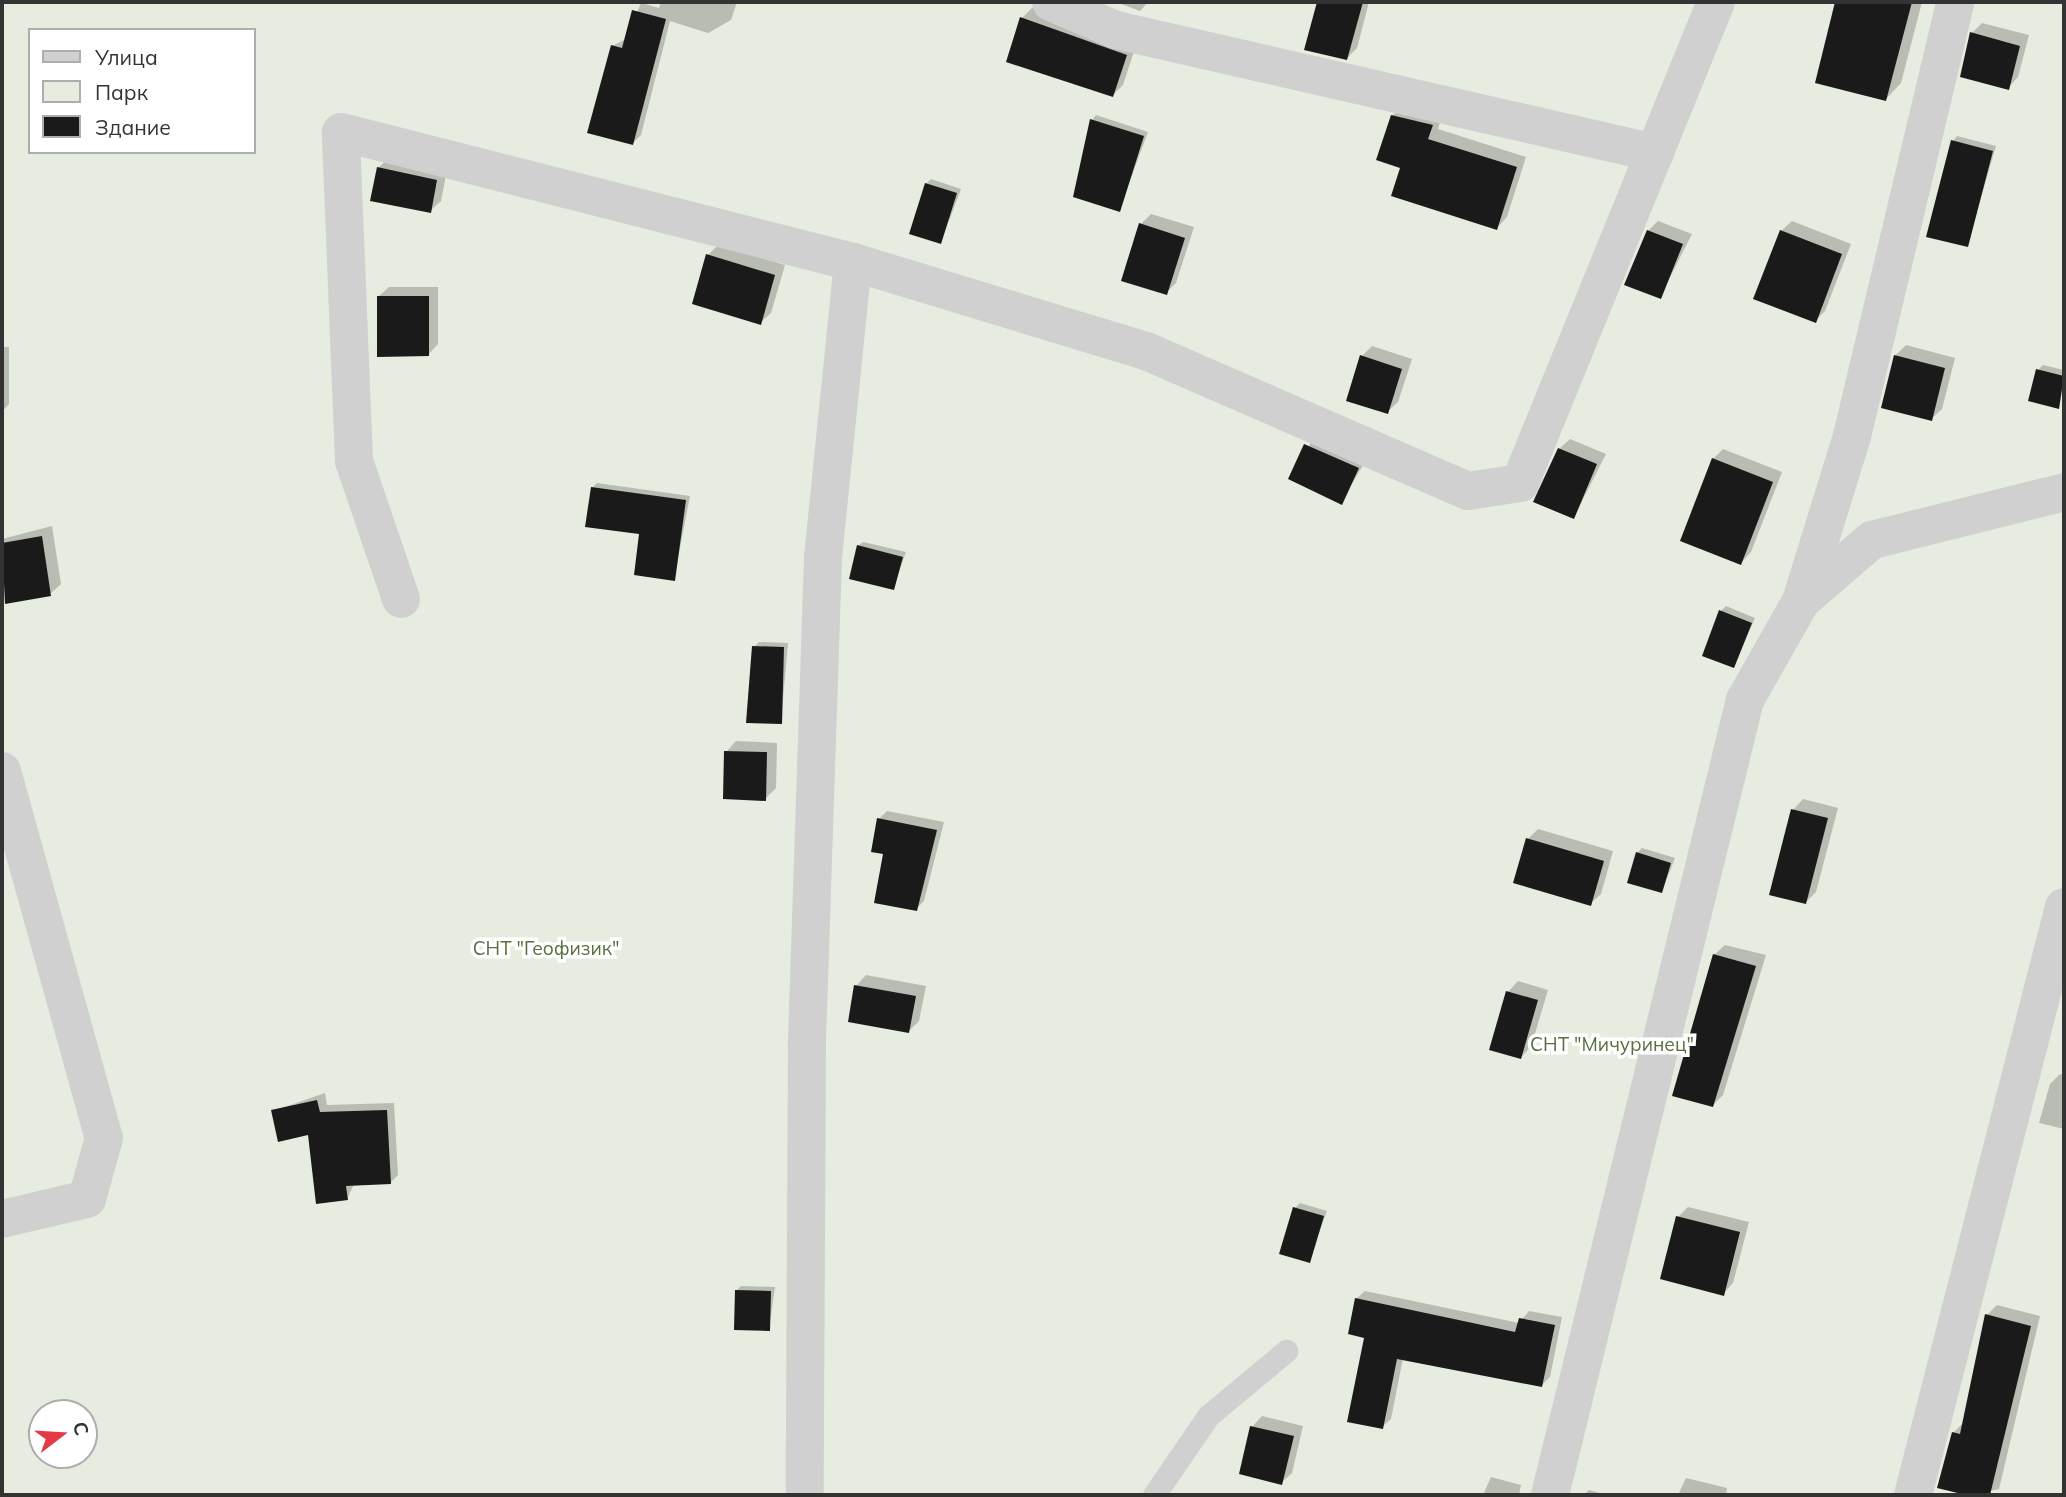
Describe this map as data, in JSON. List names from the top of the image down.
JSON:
{
  "parks": ["СНТ \"Геофизик\"", "СНТ \"Мичуринец\""],
  "legend": ["Улица", "Парк", "Здание"],
  "north": "right"
}
